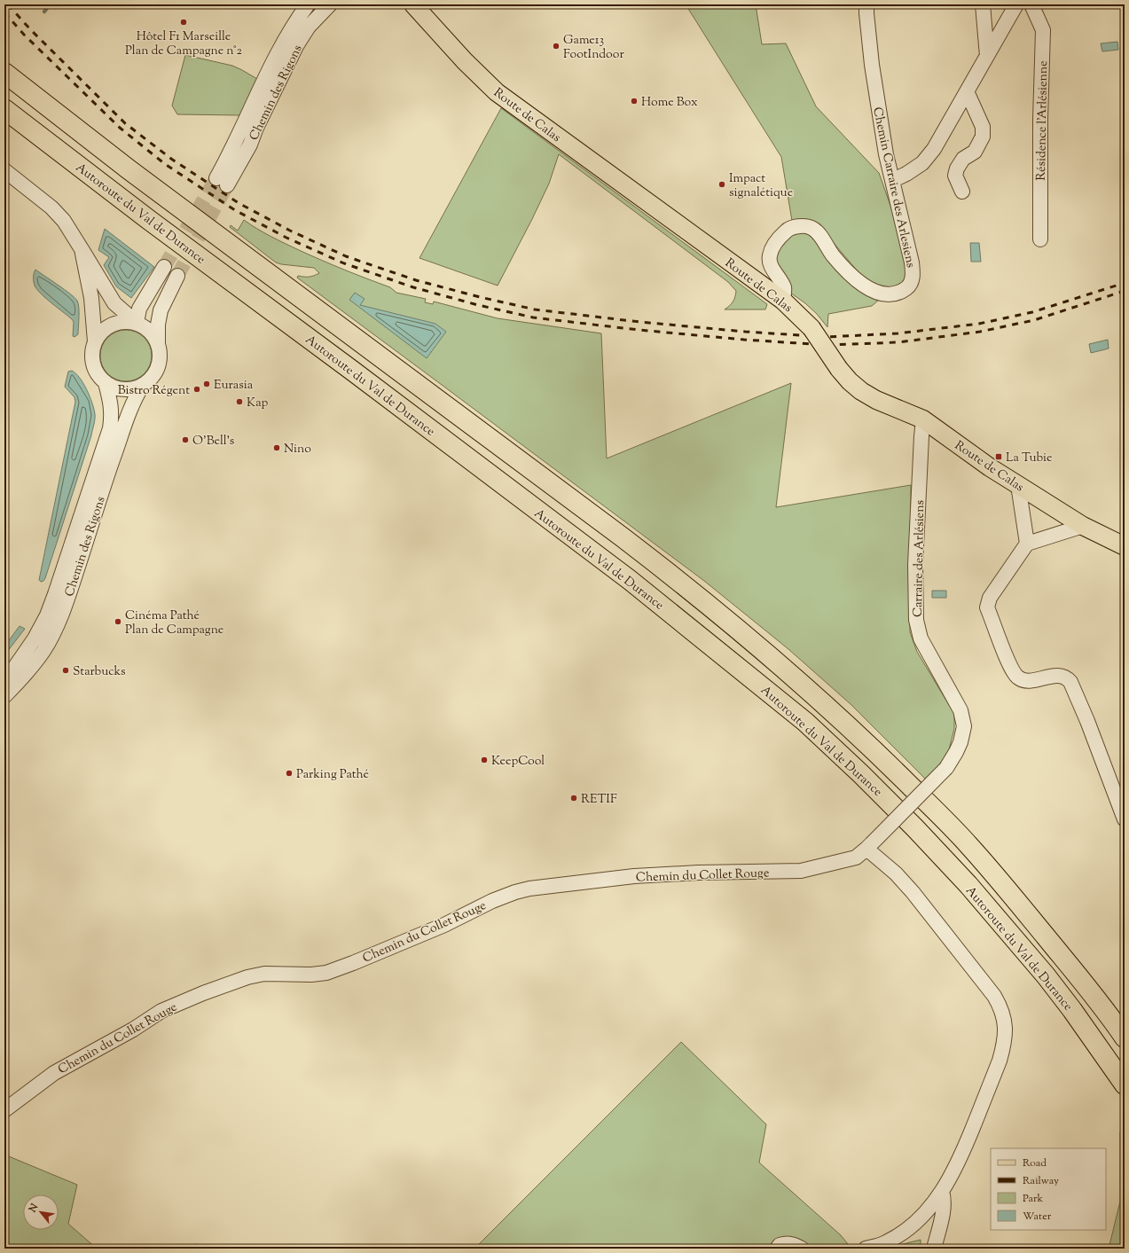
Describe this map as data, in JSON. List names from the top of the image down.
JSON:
{
  "streets": {
    "highway": ["Autoroute du Val de Durance"],
    "main road": ["Route de Calas"],
    "street": [
      "Chemin des Rigons",
      "Résidence l'Arlésienne",
      "Chemin Carraire des Arlesiens",
      "Carraire des Arlésiens",
      "Chemin du Collet Rouge"
    ]
  },
  "crossings": [
    ["Route de Calas", "Chemin Carraire des Arlesiens"],
    ["Route de Calas", "Carraire des Arlésiens"],
    ["Carraire des Arlésiens", "Chemin du Collet Rouge"]
  ],
  "places": {
    "other": [
      "Hôtel F1 Marseille Plan de Campagne n°2",
      "Game13 FootIndoor",
      "Home Box",
      "Impact signalétique",
      "Eurasia",
      "Bistro Régent",
      "Kap",
      "O'Bell's",
      "Nino",
      "Cinéma Pathé Plan de Campagne",
      "Starbucks",
      "KeepCool",
      "Parking Pathé",
      "RETIF"
    ],
    "transit": ["La Tubie"]
  },
  "legend": [
    "Road",
    "Railway",
    "Park",
    "Water"
  ],
  "north": "top left"
}
